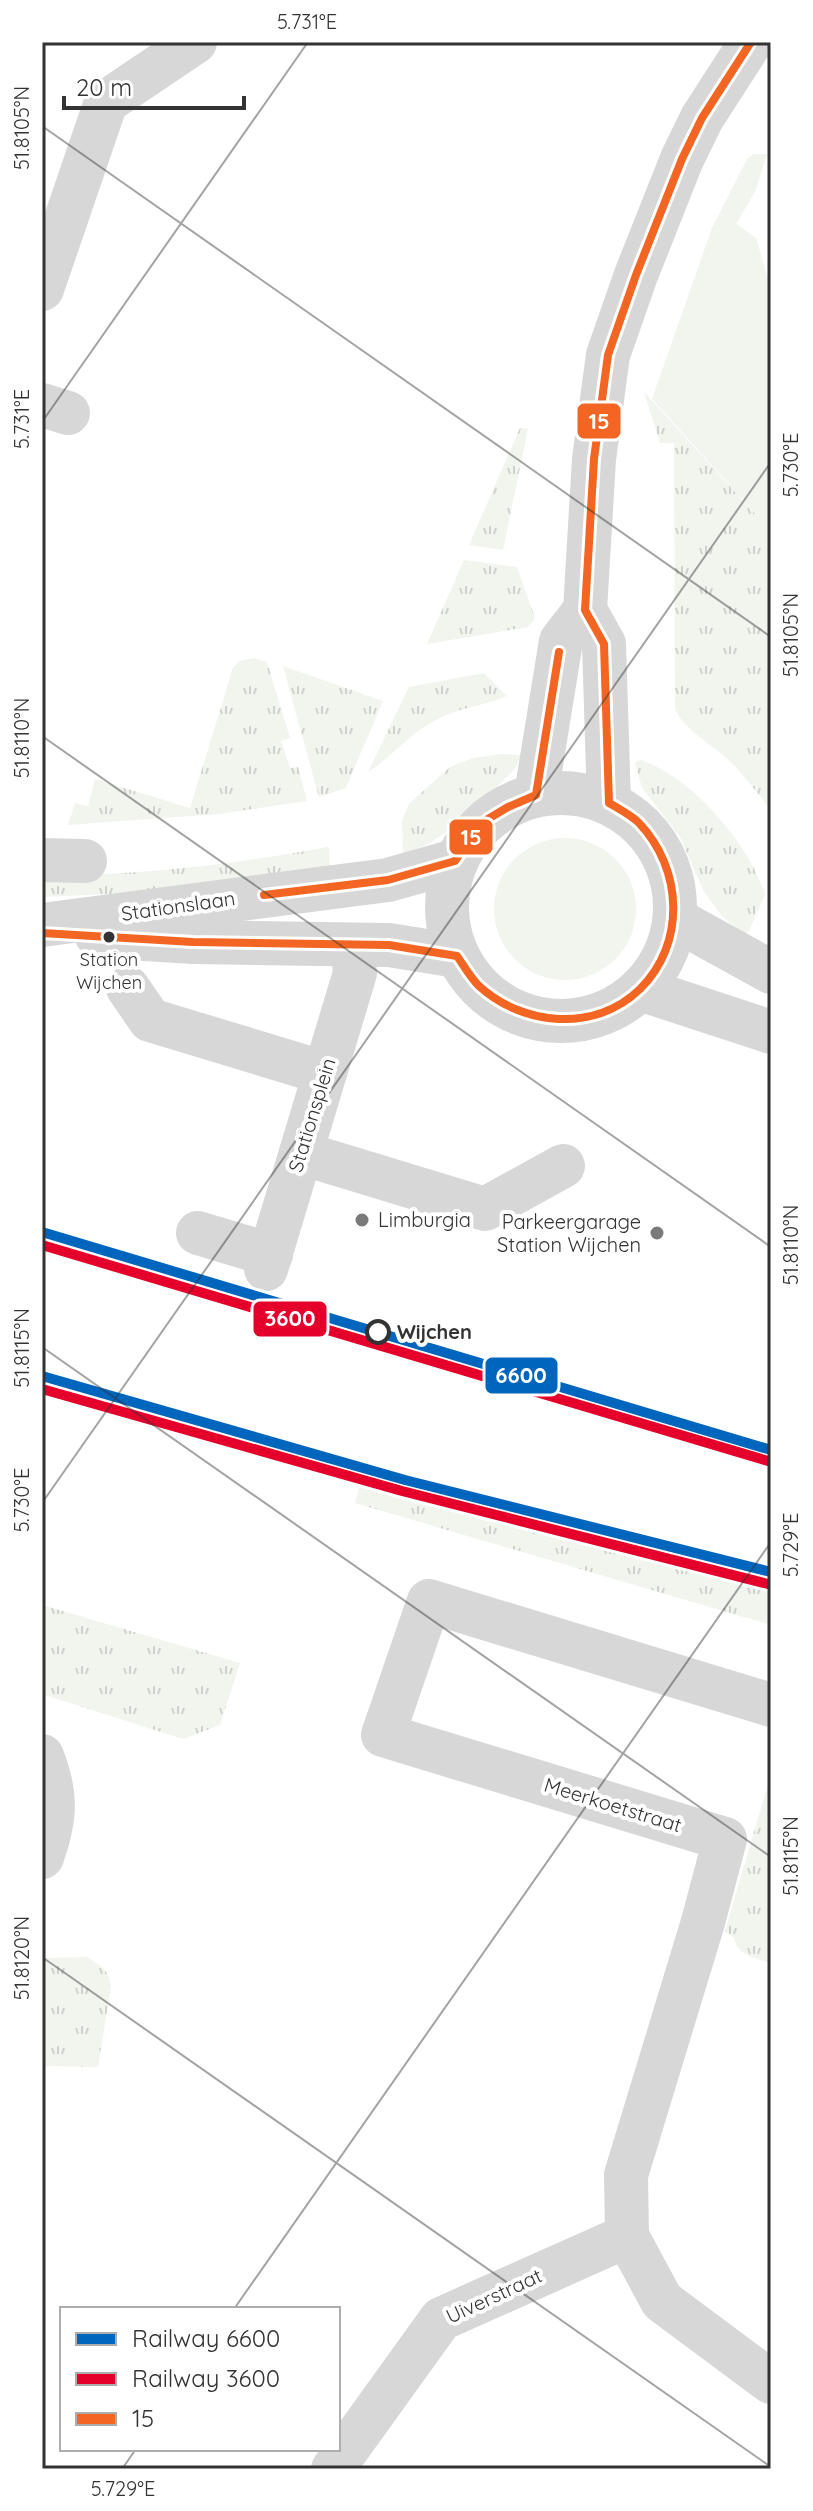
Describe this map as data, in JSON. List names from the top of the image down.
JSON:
{
  "streets": {
    "street": [
      "Stationslaan",
      "Stationsplein",
      "Meerkoetstraat",
      "Uiverstraat"
    ]
  },
  "crossings": [
    ["Meerkoetstraat", "Uiverstraat"]
  ],
  "places": [
    "Station Wijchen",
    "Limburgia",
    "Parkeergarage Station Wijchen",
    "Wijchen"
  ],
  "lines": ["transit line 15", "rail line 6600", "rail line 3600"],
  "legend": ["Railway 6600", "Railway 3600", "15"],
  "scale_bar": "20 m",
  "coordinates": [
    "5.731°E",
    "51.8105°N",
    "5.730°E",
    "51.8110°N",
    "51.8115°N",
    "5.729°E",
    "51.8120°N"
  ]
}
